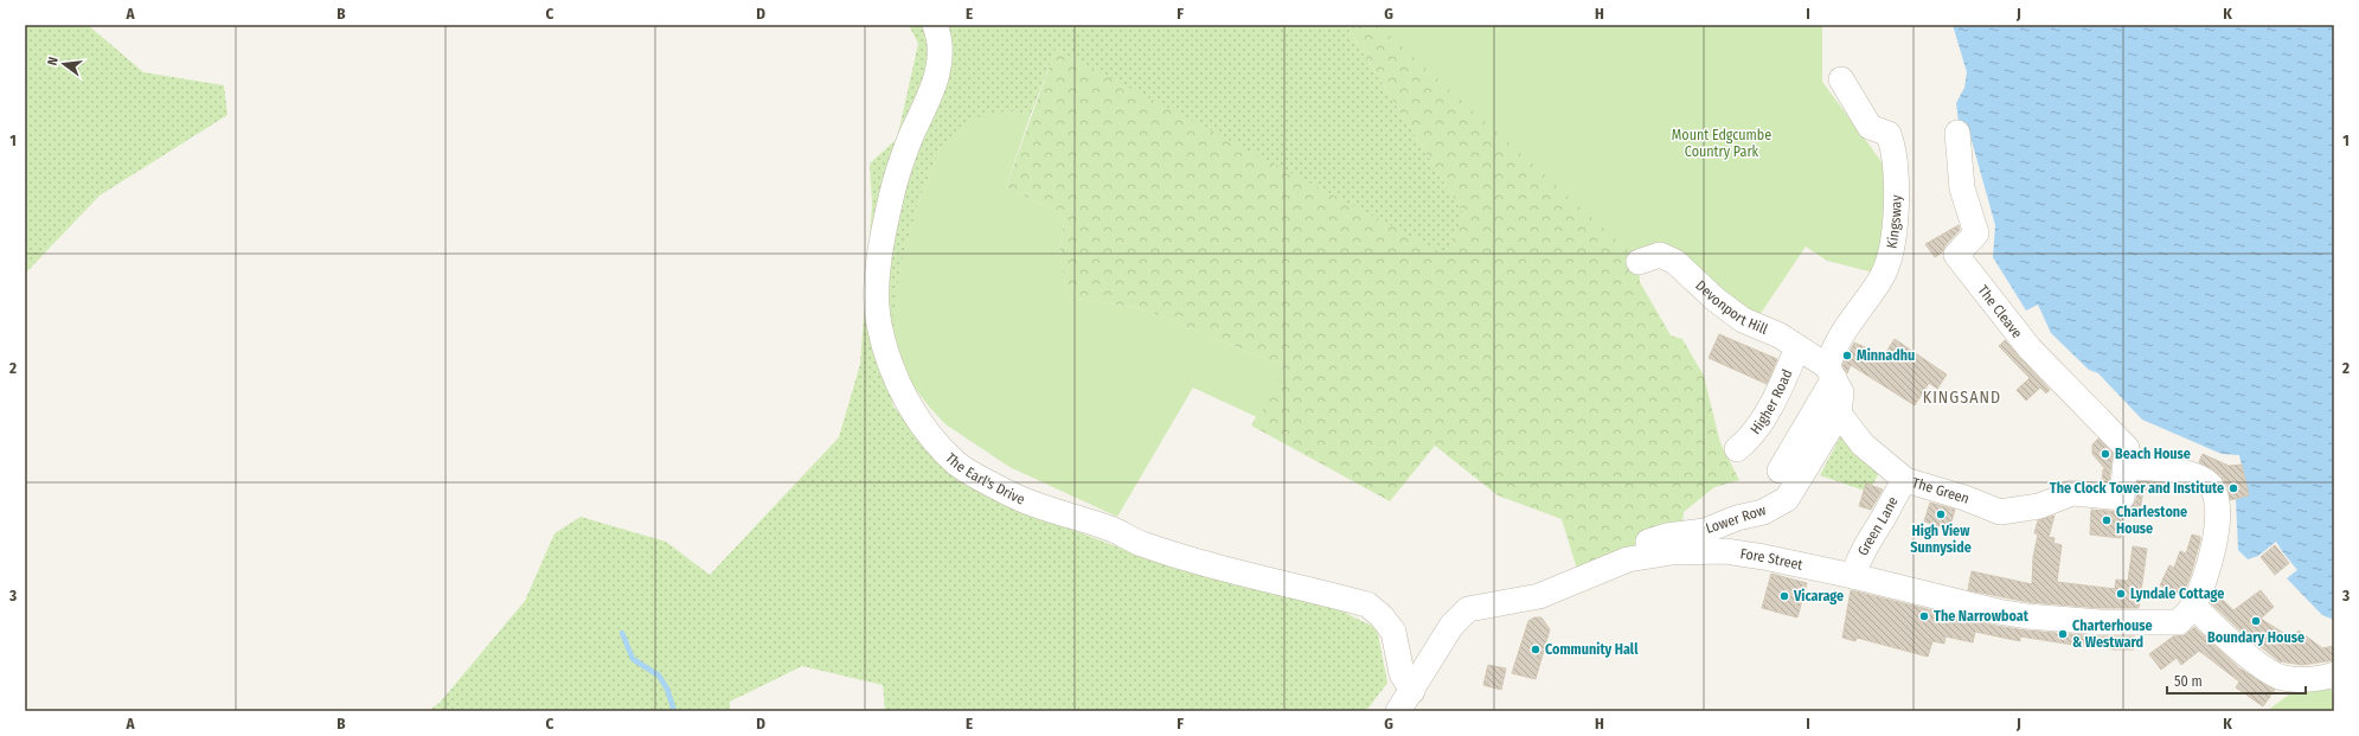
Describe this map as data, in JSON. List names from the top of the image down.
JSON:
{
  "streets": {
    "street": [
      "Kingsway",
      "Devonport Hill",
      "The Cleave",
      "Higher Road",
      "The Earl's Drive",
      "The Green",
      "Lower Row",
      "Green Lane",
      "Fore Street"
    ]
  },
  "crossings": [
    ["Kingsway", "Devonport Hill"],
    ["Kingsway", "Lower Row"],
    ["Devonport Hill", "Higher Road"],
    ["Devonport Hill", "Lower Row"],
    ["The Cleave", "The Green"],
    ["The Earl's Drive", "Fore Street"],
    ["The Green", "Lower Row"],
    ["The Green", "Green Lane"],
    ["Lower Row", "Fore Street"],
    ["Green Lane", "Fore Street"]
  ],
  "districts": ["KINGSAND"],
  "parks": ["Mount Edgcumbe Country Park"],
  "places": [
    "Minnadhu",
    "Beach House",
    "The Clock Tower and Institute",
    "High View Sunnyside",
    "Charlestone House",
    "Lyndale Cottage",
    "Vicarage",
    "The Narrowboat",
    "Boundary House",
    "Charterhouse & Westward",
    "Community Hall"
  ],
  "scale_bar": "50 m",
  "north": "left",
  "grid": {
    "columns": [
      "A",
      "B",
      "C",
      "D",
      "E",
      "F",
      "G",
      "H",
      "I",
      "J",
      "K"
    ],
    "rows": ["1", "2", "3"]
  }
}
